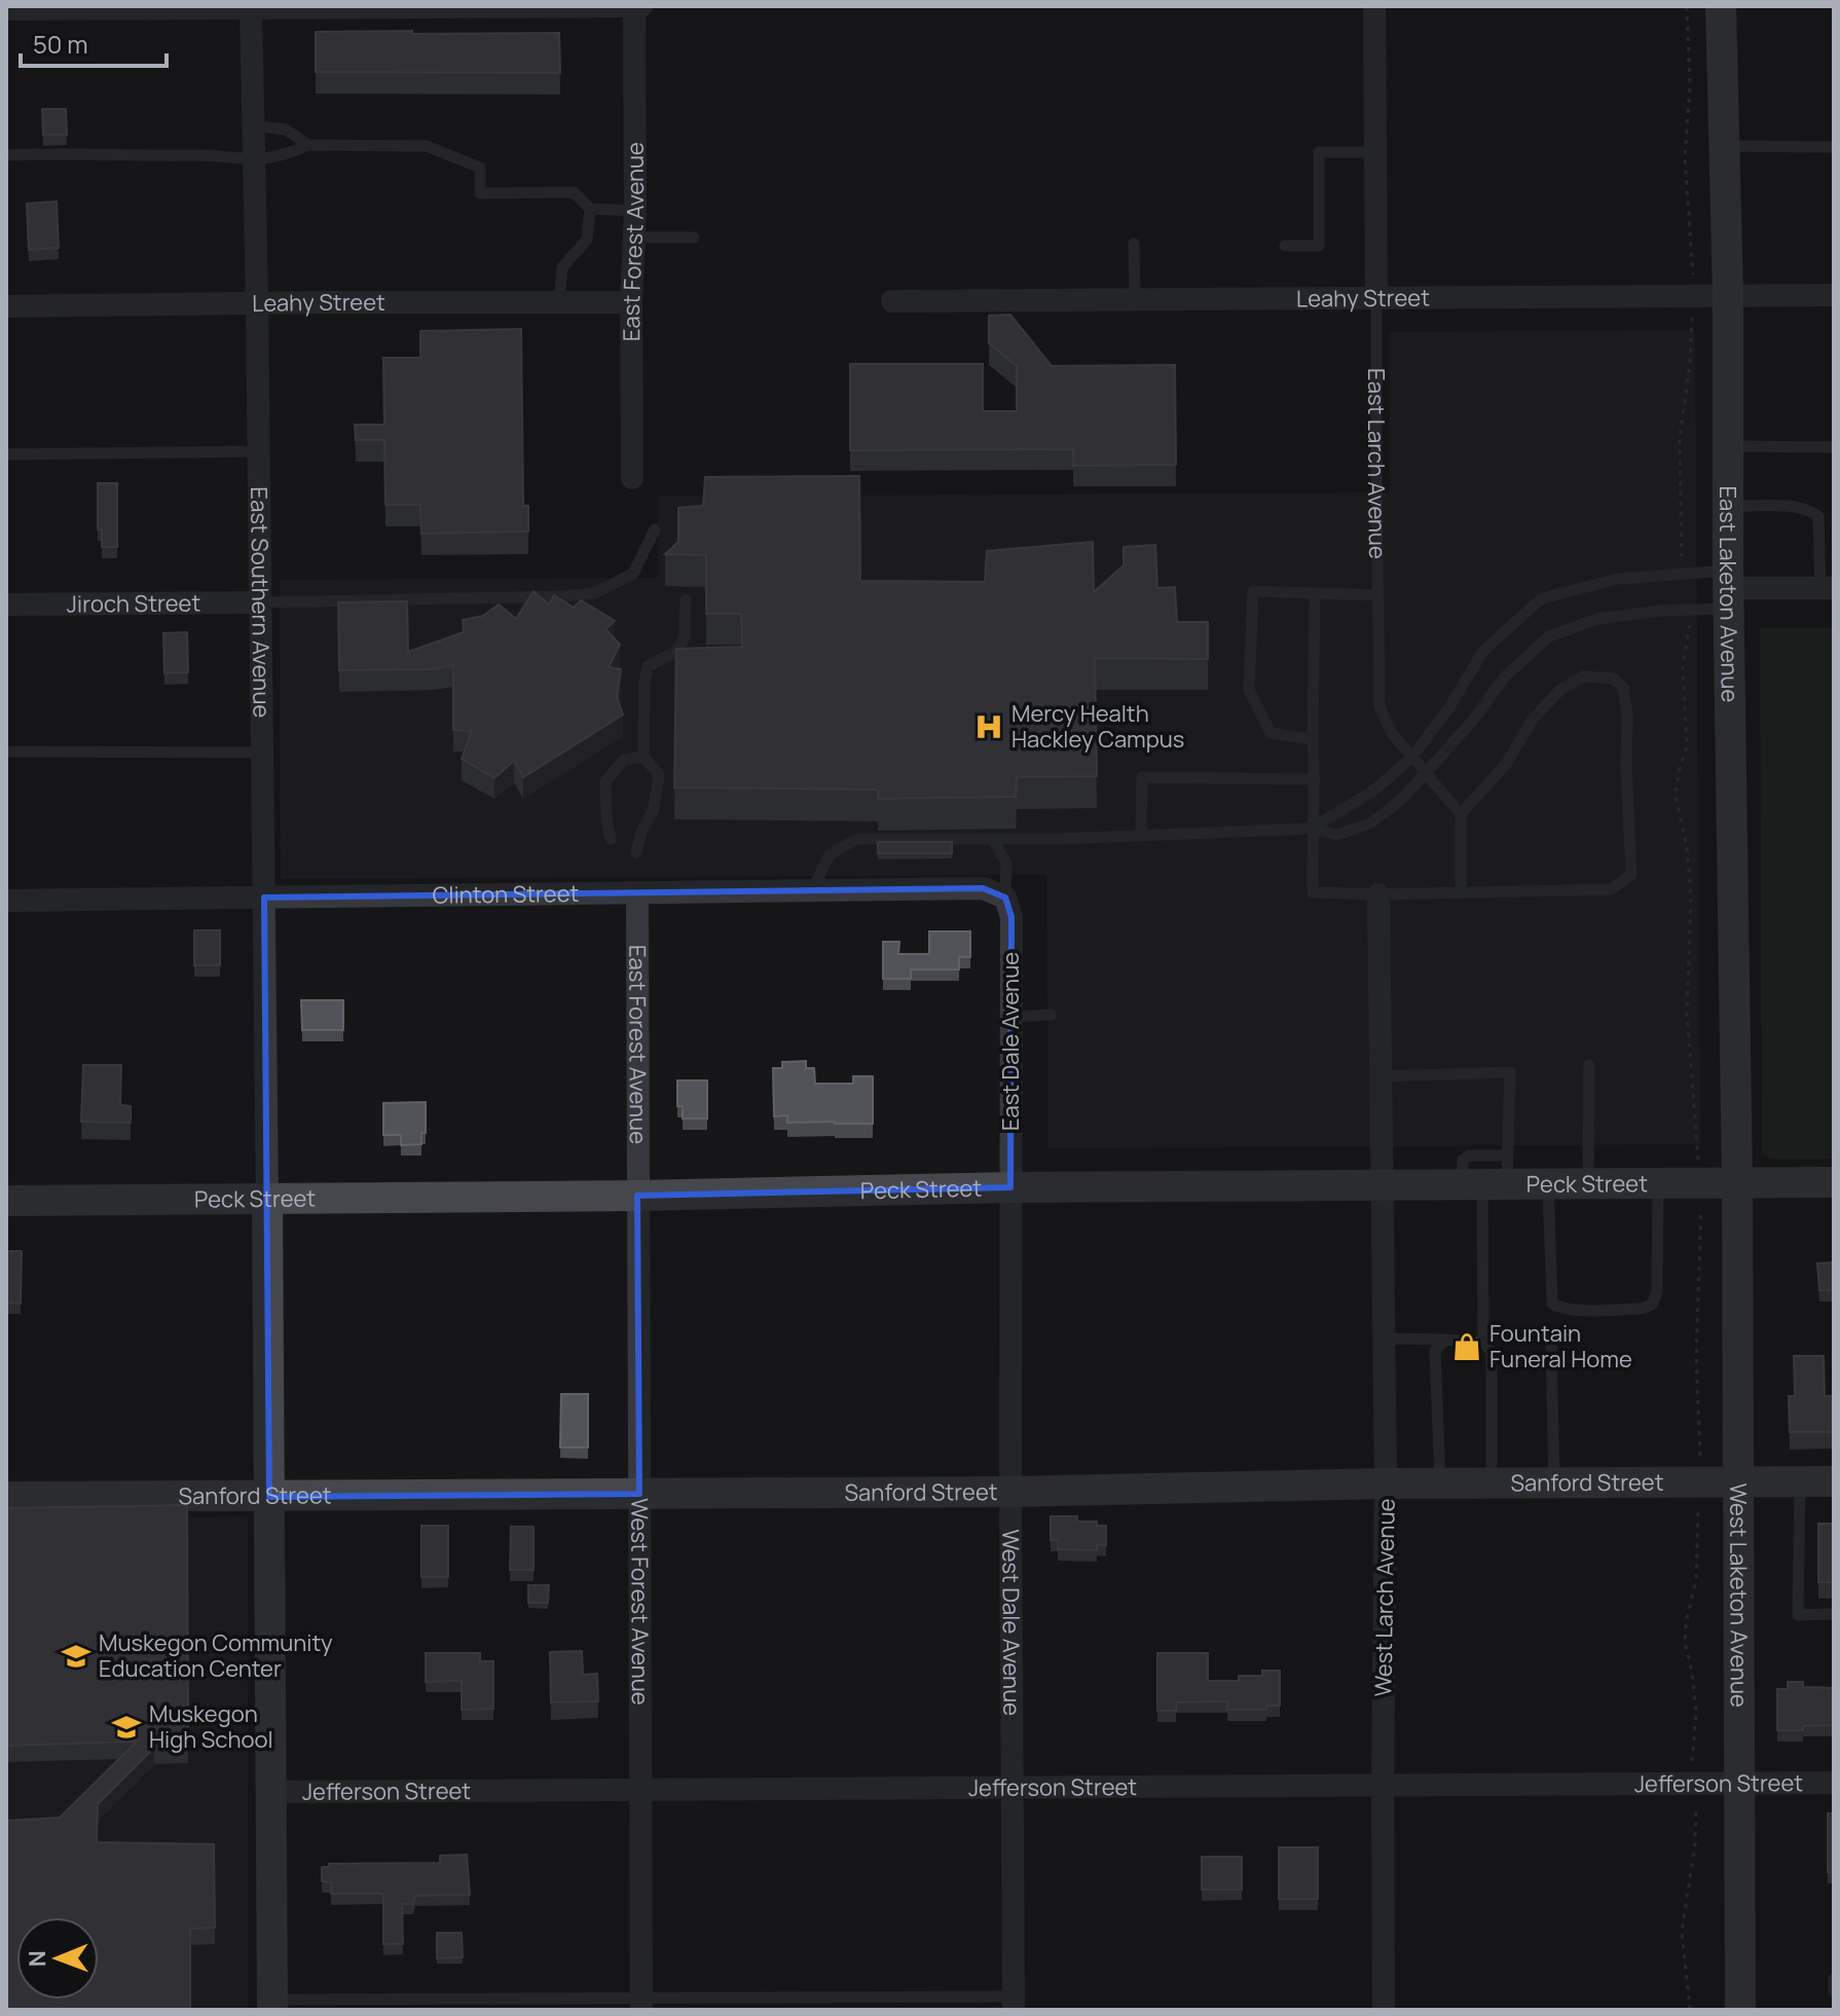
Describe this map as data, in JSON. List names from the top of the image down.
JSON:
{
  "streets": {
    "street": [
      "East Forest Avenue",
      "Leahy Street",
      "East Larch Avenue",
      "East Laketon Avenue",
      "Jiroch Street",
      "East Southern Avenue",
      "Clinton Street",
      "East Dale Avenue",
      "Peck Street",
      "Sanford Street",
      "West Laketon Avenue",
      "West Larch Avenue",
      "West Forest Avenue",
      "West Dale Avenue",
      "Jefferson Street"
    ]
  },
  "crossings": [
    ["East Forest Avenue", "Leahy Street"],
    ["East Forest Avenue", "Clinton Street"],
    ["East Forest Avenue", "Peck Street"],
    ["East Forest Avenue", "West Forest Avenue"],
    ["Leahy Street", "East Larch Avenue"],
    ["Leahy Street", "East Laketon Avenue"],
    ["Leahy Street", "East Southern Avenue"],
    ["East Laketon Avenue", "Peck Street"],
    ["East Laketon Avenue", "West Laketon Avenue"],
    ["Jiroch Street", "East Southern Avenue"],
    ["East Southern Avenue", "Clinton Street"],
    ["East Southern Avenue", "Peck Street"],
    ["Clinton Street", "East Dale Avenue"],
    ["East Dale Avenue", "Peck Street"],
    ["East Dale Avenue", "West Dale Avenue"],
    ["Peck Street", "West Laketon Avenue"],
    ["Peck Street", "West Larch Avenue"],
    ["Peck Street", "West Forest Avenue"],
    ["Peck Street", "West Dale Avenue"],
    ["Sanford Street", "West Laketon Avenue"],
    ["Sanford Street", "West Larch Avenue"],
    ["Sanford Street", "West Forest Avenue"],
    ["Sanford Street", "West Dale Avenue"],
    ["West Laketon Avenue", "Jefferson Street"],
    ["West Larch Avenue", "Jefferson Street"],
    ["West Forest Avenue", "Jefferson Street"],
    ["West Dale Avenue", "Jefferson Street"]
  ],
  "places": {
    "hospital": ["Mercy Health Hackley Campus"],
    "shop": ["Fountain Funeral Home"],
    "school or university": ["Muskegon Community Education Center", "Muskegon High School"]
  },
  "scale_bar": "50 m",
  "north": "left"
}
